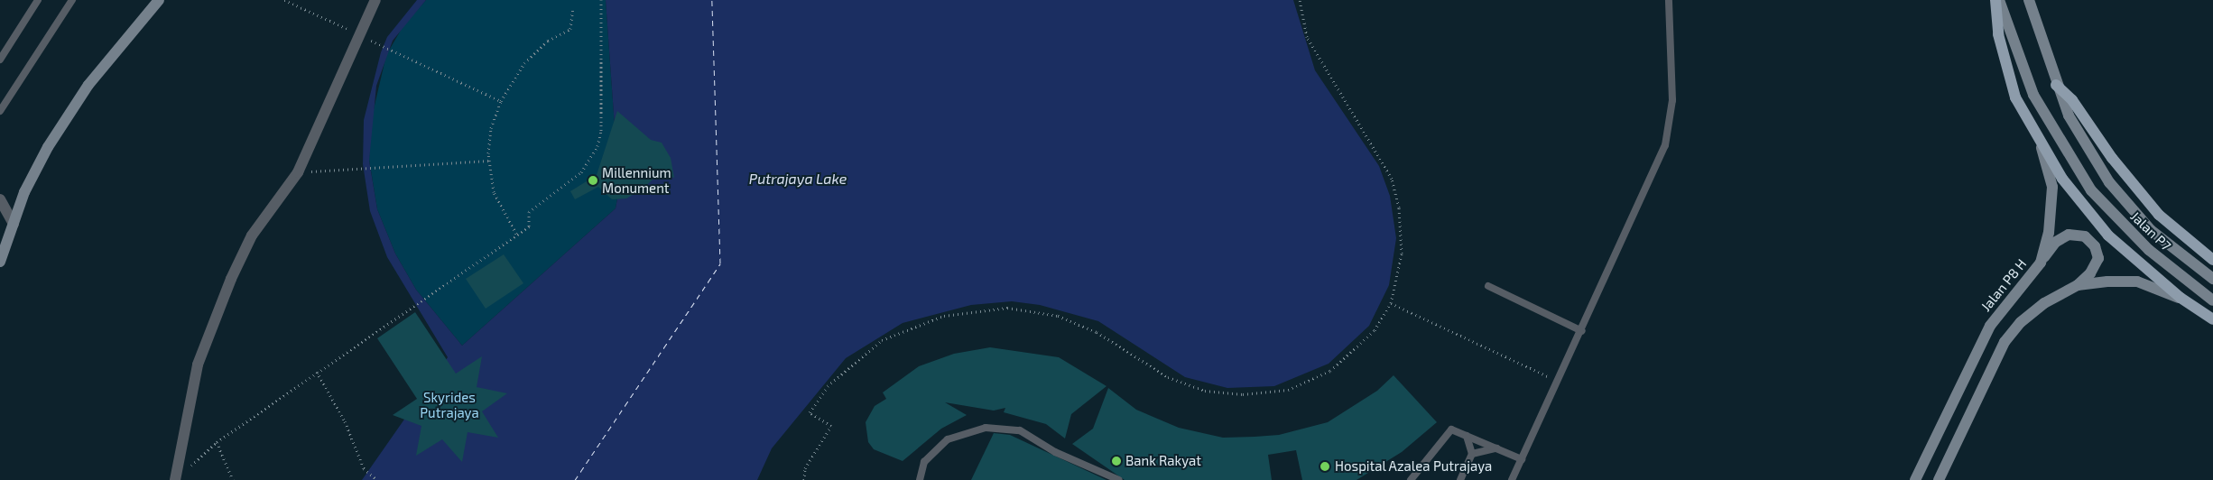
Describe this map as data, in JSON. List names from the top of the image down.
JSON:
{
  "streets": {
    "street": ["Jalan P7", "Jalan P8 H"]
  },
  "water": ["Putrajaya Lake"],
  "parks": ["Skyrides Putrajaya"],
  "places": ["Millennium Monument", "Bank Rakyat", "Hospital Azalea Putrajaya"]
}
